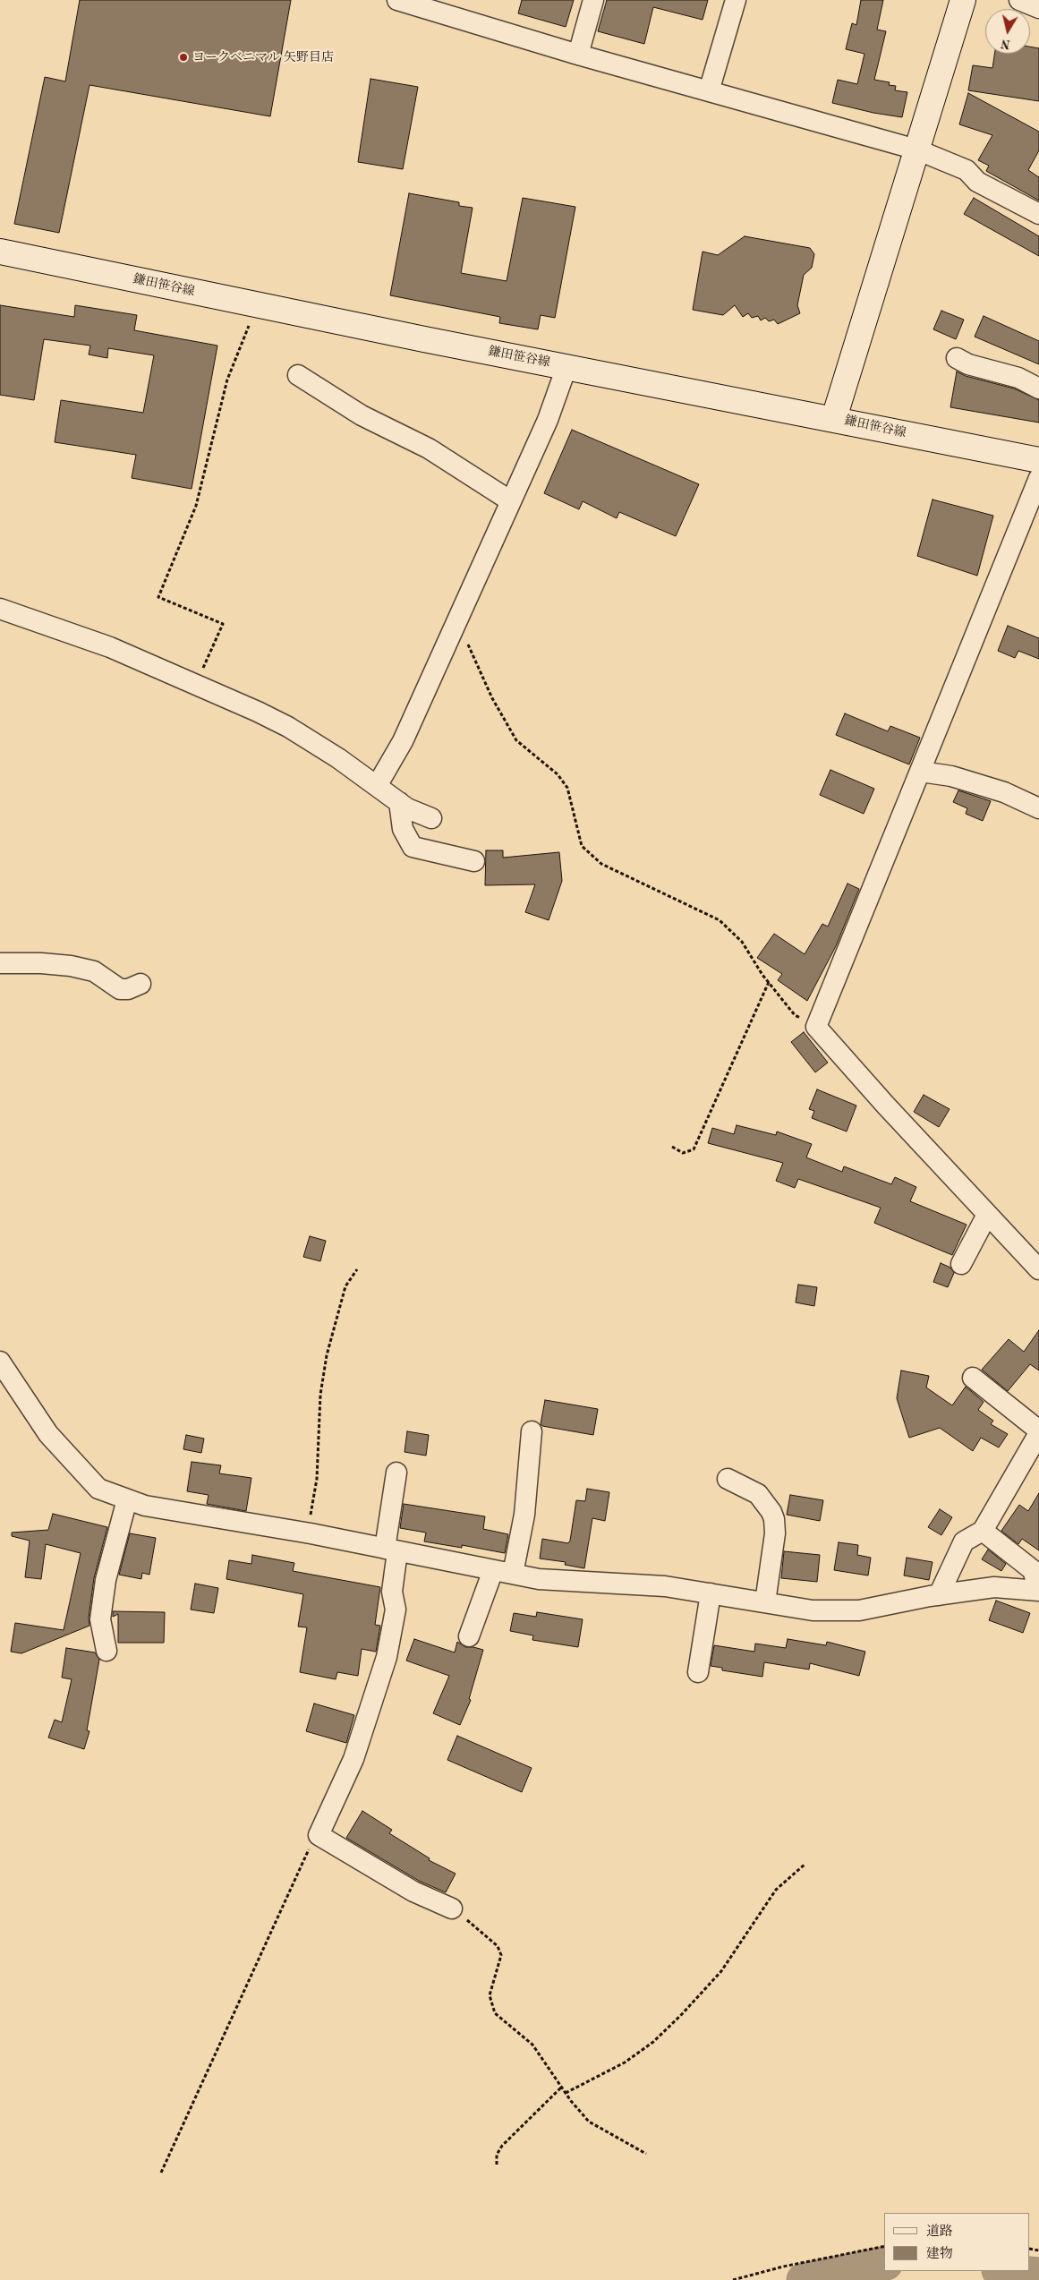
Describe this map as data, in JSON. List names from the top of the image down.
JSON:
{
  "streets": {
    "street": ["鎌田笹谷線"]
  },
  "places": ["ヨークベニマル 矢野目店"],
  "legend": ["道路", "建物"],
  "north": "bottom"
}
